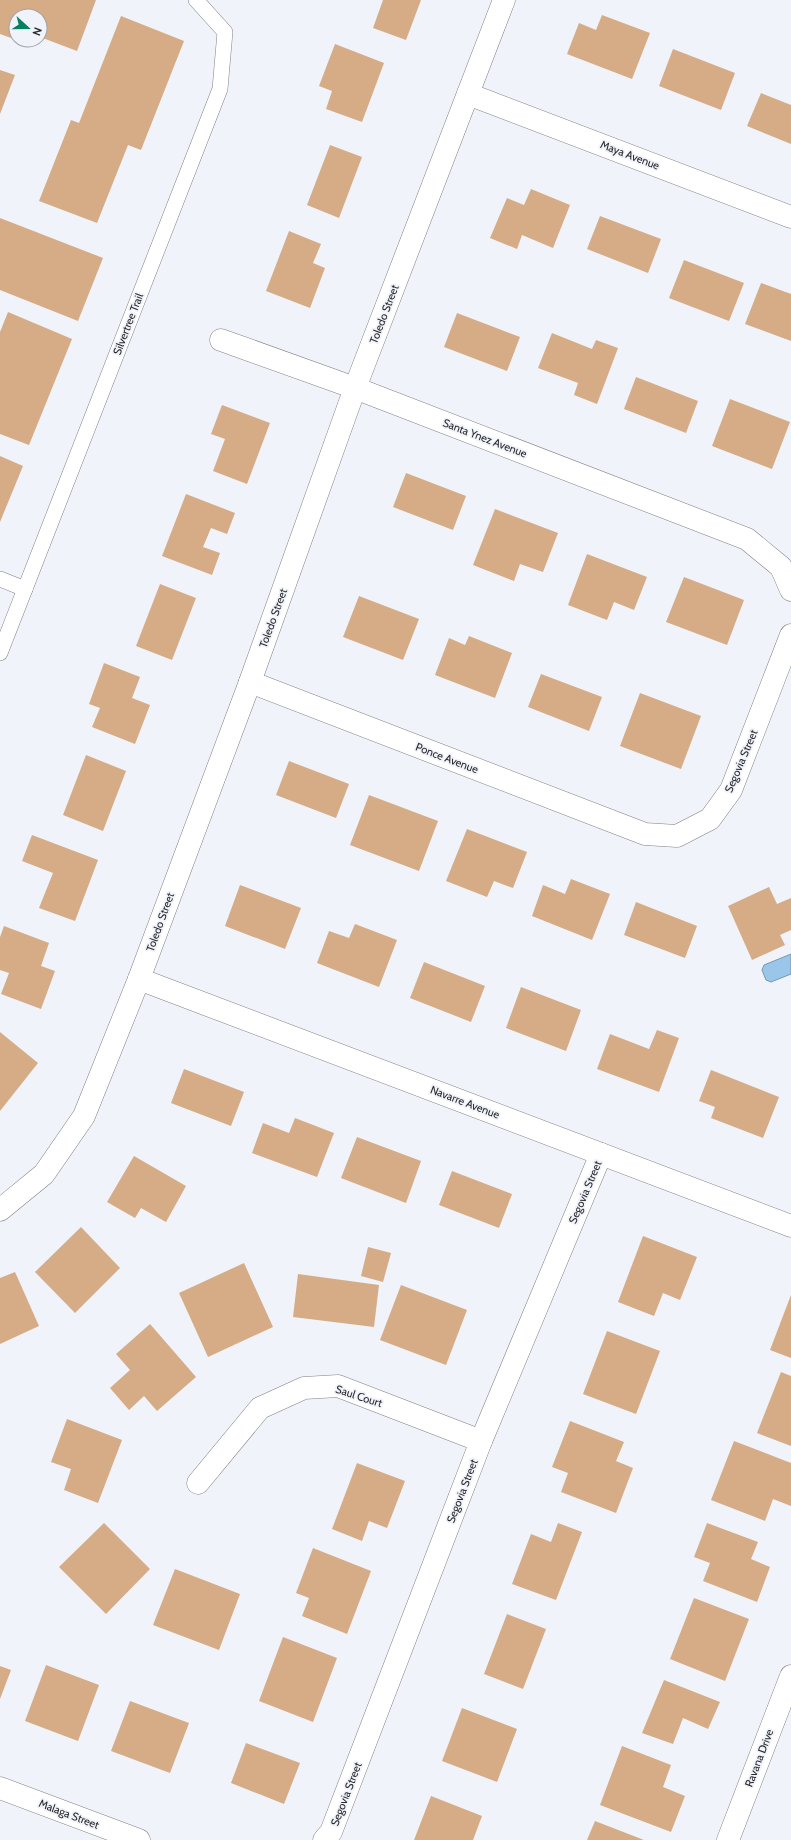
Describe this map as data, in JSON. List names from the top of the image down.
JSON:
{
  "streets": {
    "street": [
      "Maya Avenue",
      "Toledo Street",
      "Santa Ynez Avenue",
      "Ponce Avenue",
      "Segovia Street",
      "Navarre Avenue",
      "Saul Court",
      "Ravana Drive",
      "Malaga Street"
    ],
    "lane": ["Silvertree Trail"]
  },
  "crossings": [
    ["Maya Avenue", "Toledo Street"],
    ["Toledo Street", "Santa Ynez Avenue"],
    ["Toledo Street", "Ponce Avenue"],
    ["Toledo Street", "Navarre Avenue"],
    ["Ponce Avenue", "Segovia Street"],
    ["Segovia Street", "Navarre Avenue"],
    ["Segovia Street", "Saul Court"]
  ],
  "north": "right"
}
